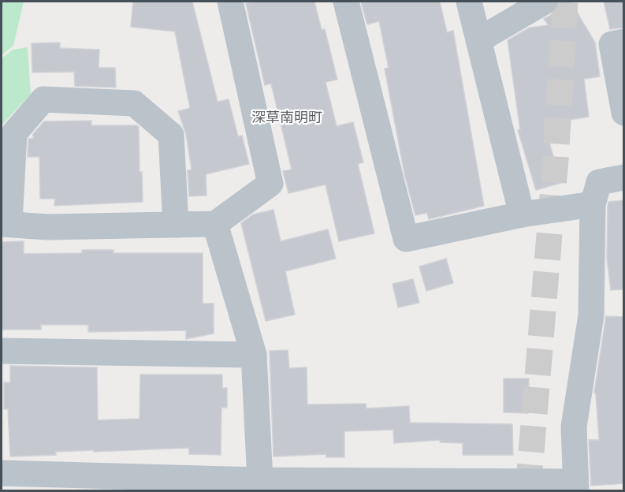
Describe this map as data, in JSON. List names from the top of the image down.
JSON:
{
  "districts": ["深草南明町"]
}
